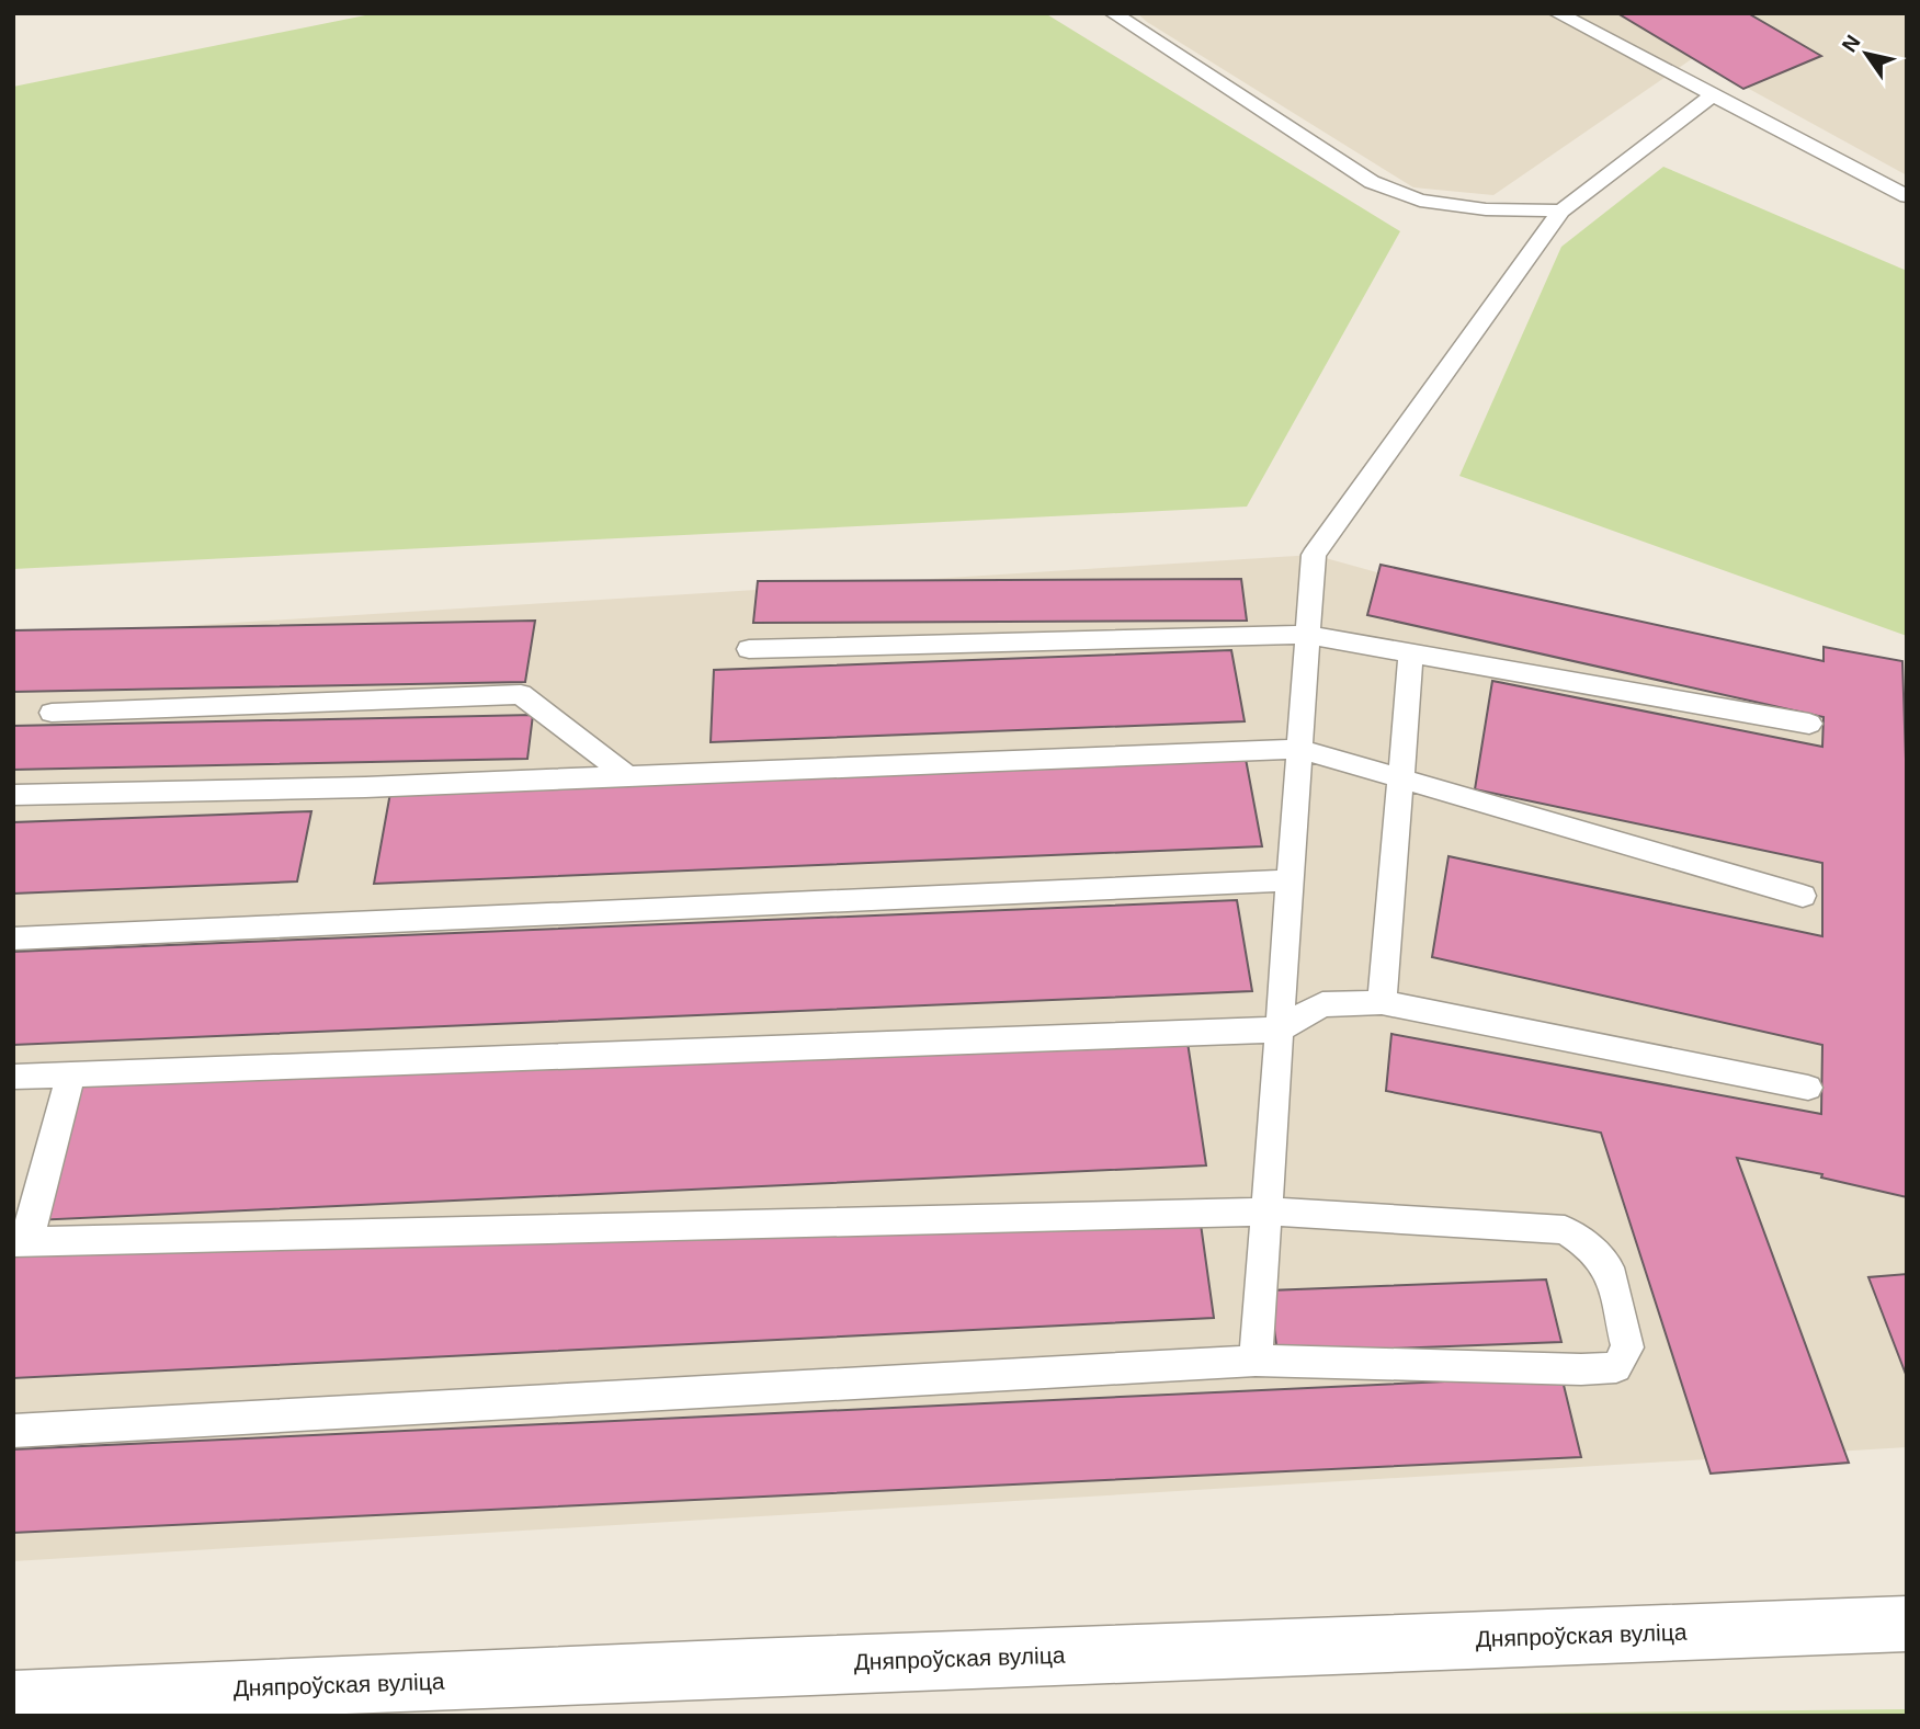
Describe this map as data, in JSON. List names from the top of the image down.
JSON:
{
  "streets": {
    "street": ["Дняпроўская вуліца"]
  },
  "north": "top left"
}
